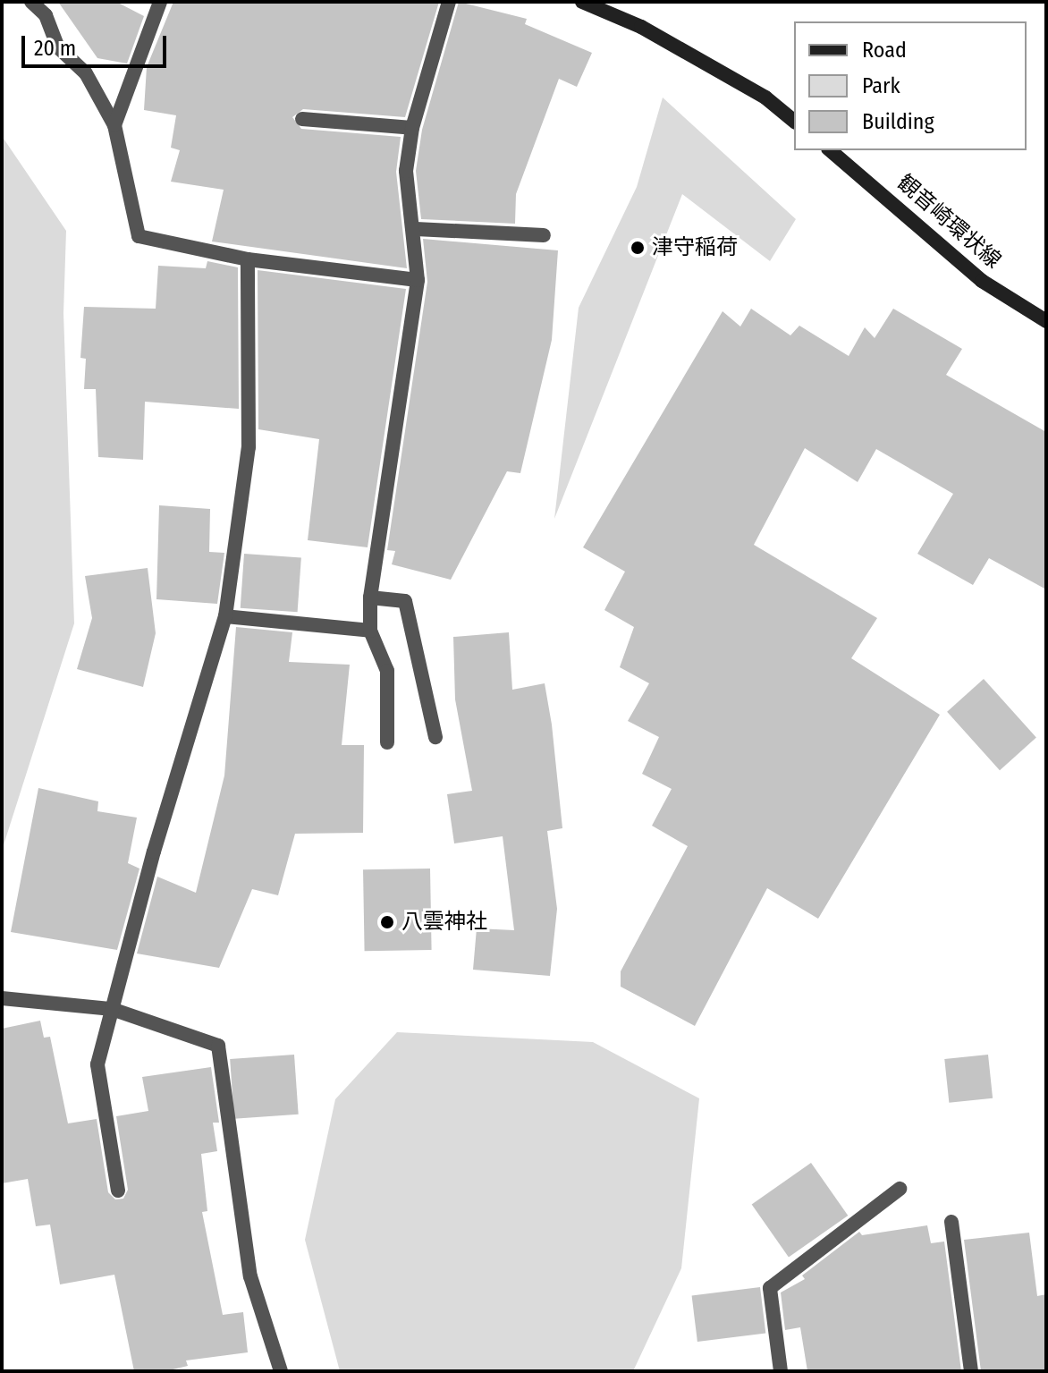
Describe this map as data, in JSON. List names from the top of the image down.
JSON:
{
  "streets": {
    "main road": ["観音崎環状線"]
  },
  "places": ["津守稲荷", "八雲神社"],
  "legend": ["Road", "Park", "Building"],
  "scale_bar": "20 m"
}
